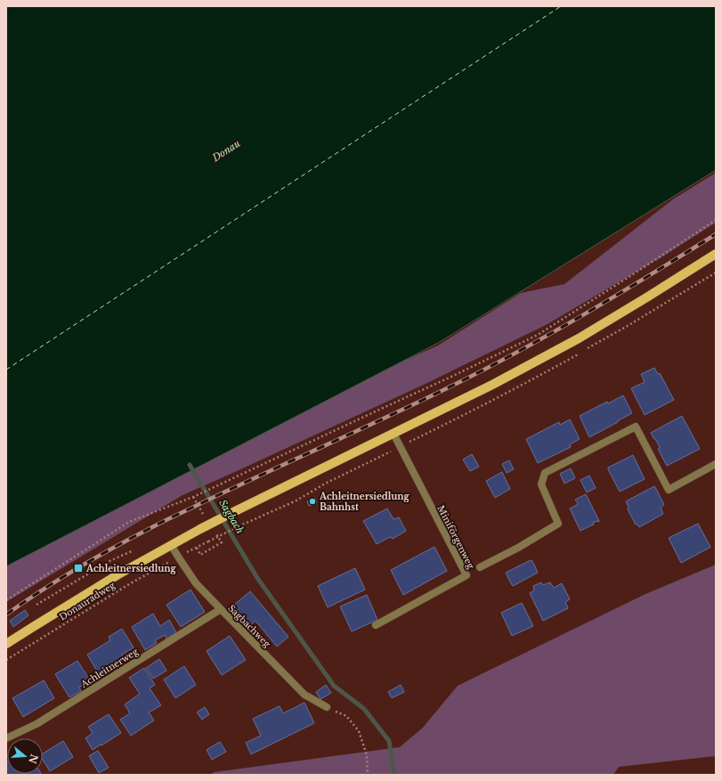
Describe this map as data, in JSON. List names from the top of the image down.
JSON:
{
  "streets": {
    "street": ["Miniförgenweg", "Sagbachweg", "Achleitnerweg"],
    "path": ["Donauradweg"]
  },
  "crossings": [
    ["Donauradweg", "Sagbachweg"],
    ["Sagbachweg", "Achleitnerweg"]
  ],
  "water": ["Donau", "Sagbach"],
  "places": {
    "other": ["Achleitnersiedlung Bahnhst"],
    "transit": ["Achleitnersiedlung"]
  },
  "north": "right"
}
